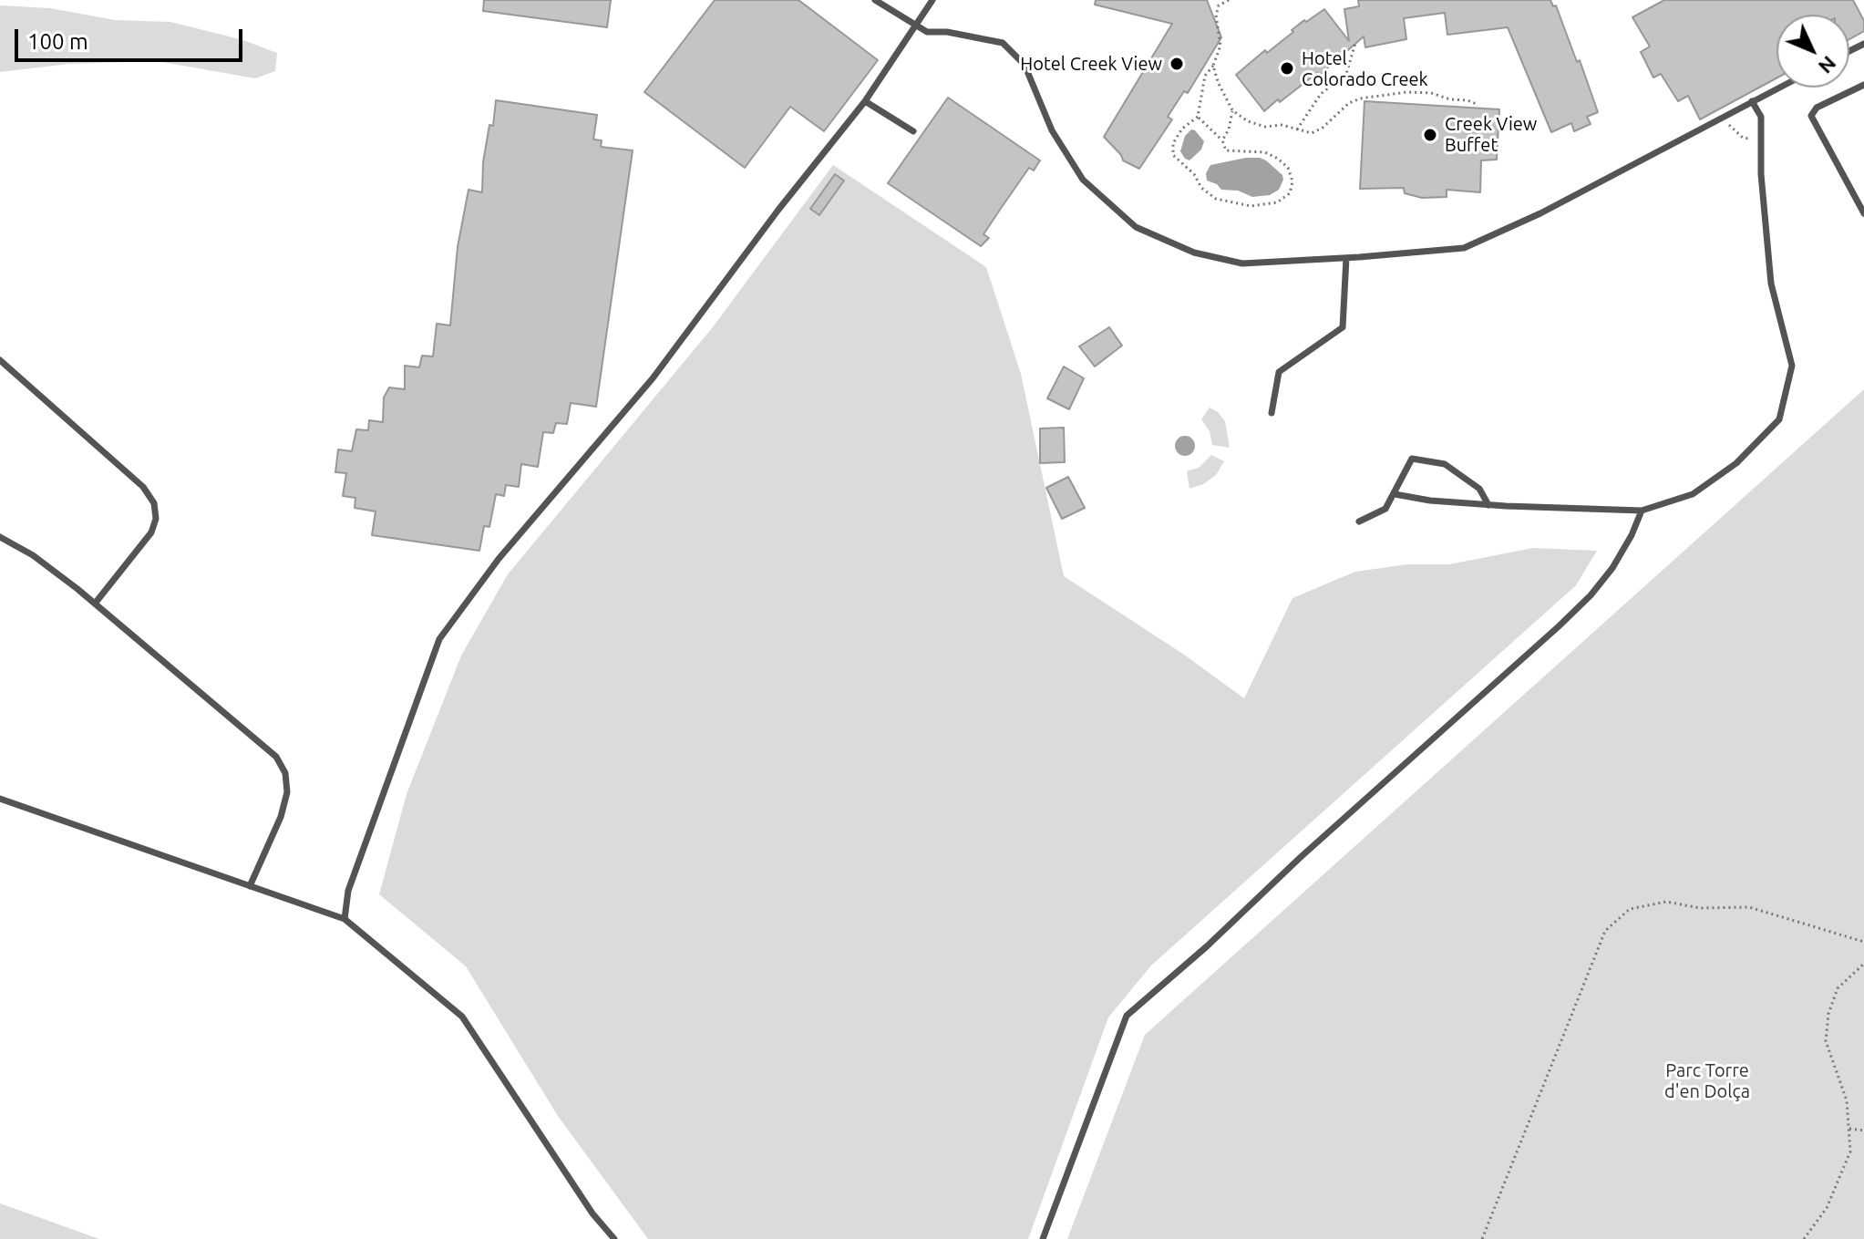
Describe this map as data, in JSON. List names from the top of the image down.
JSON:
{
  "parks": ["Parc Torre d'en Dolça"],
  "places": ["Hotel Creek View", "Hotel Colorado Creek", "Creek View Buffet"],
  "scale_bar": "100 m",
  "north": "bottom right"
}
